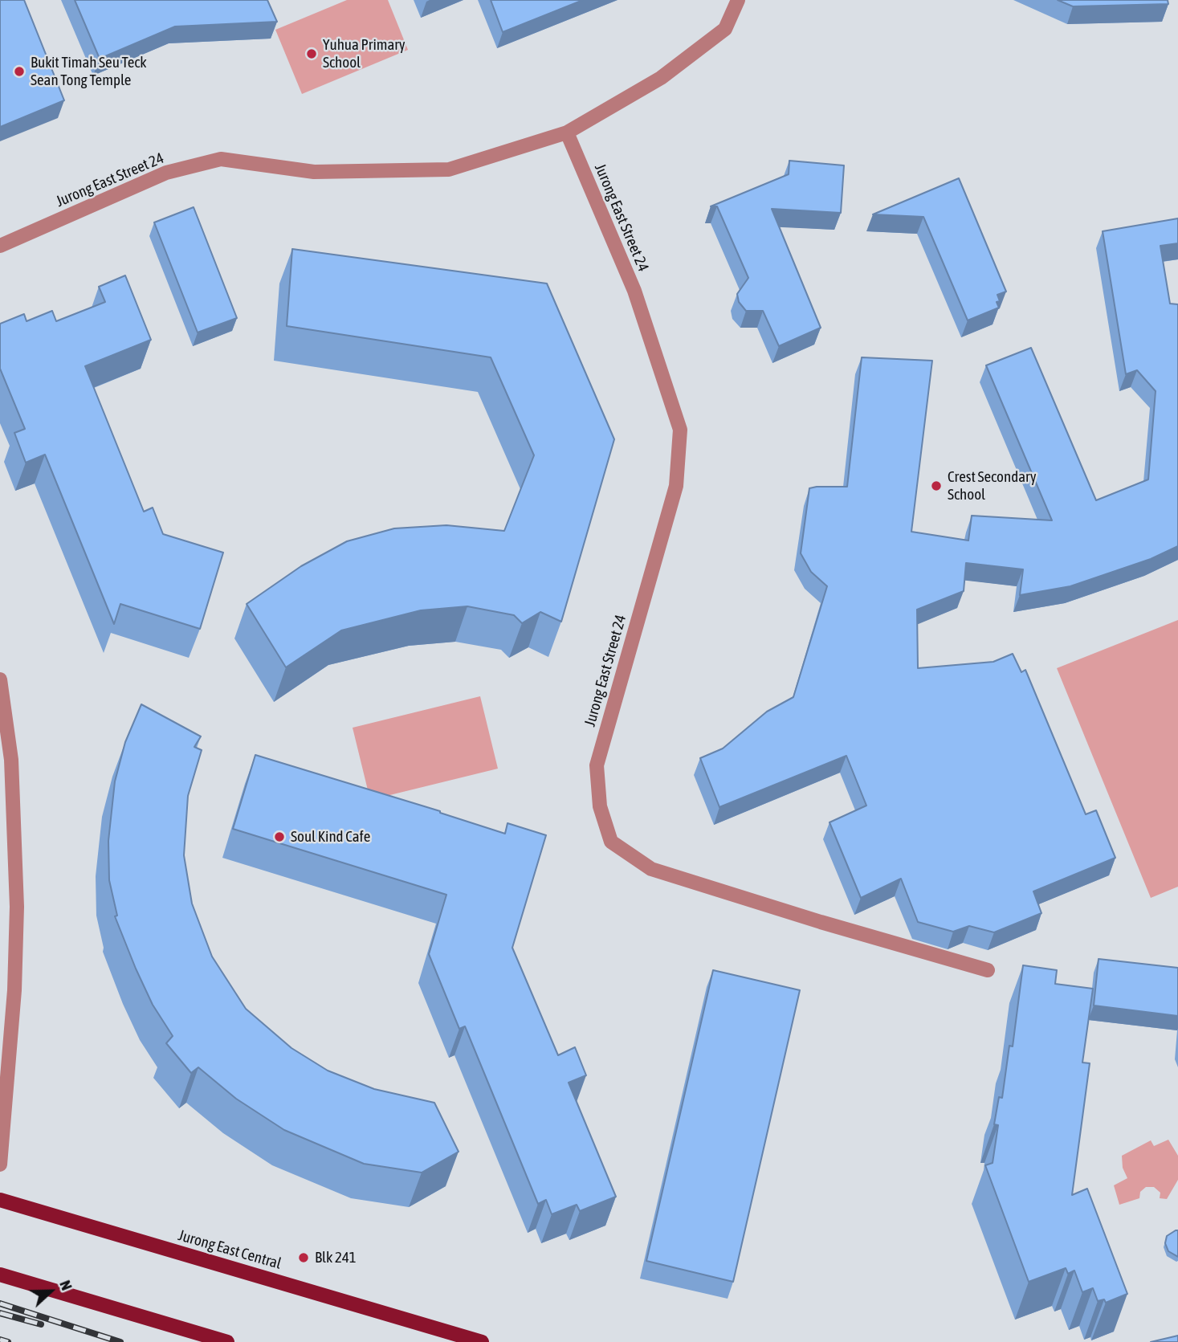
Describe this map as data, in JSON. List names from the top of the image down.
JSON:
{
  "streets": {
    "main road": ["Jurong East Central"],
    "street": ["Jurong East Street 24"]
  },
  "places": [
    "Yuhua Primary School",
    "Bukit Timah Seu Teck Sean Tong Temple",
    "Crest Secondary School",
    "Soul Kind Cafe",
    "Blk 241"
  ],
  "north": "right"
}
